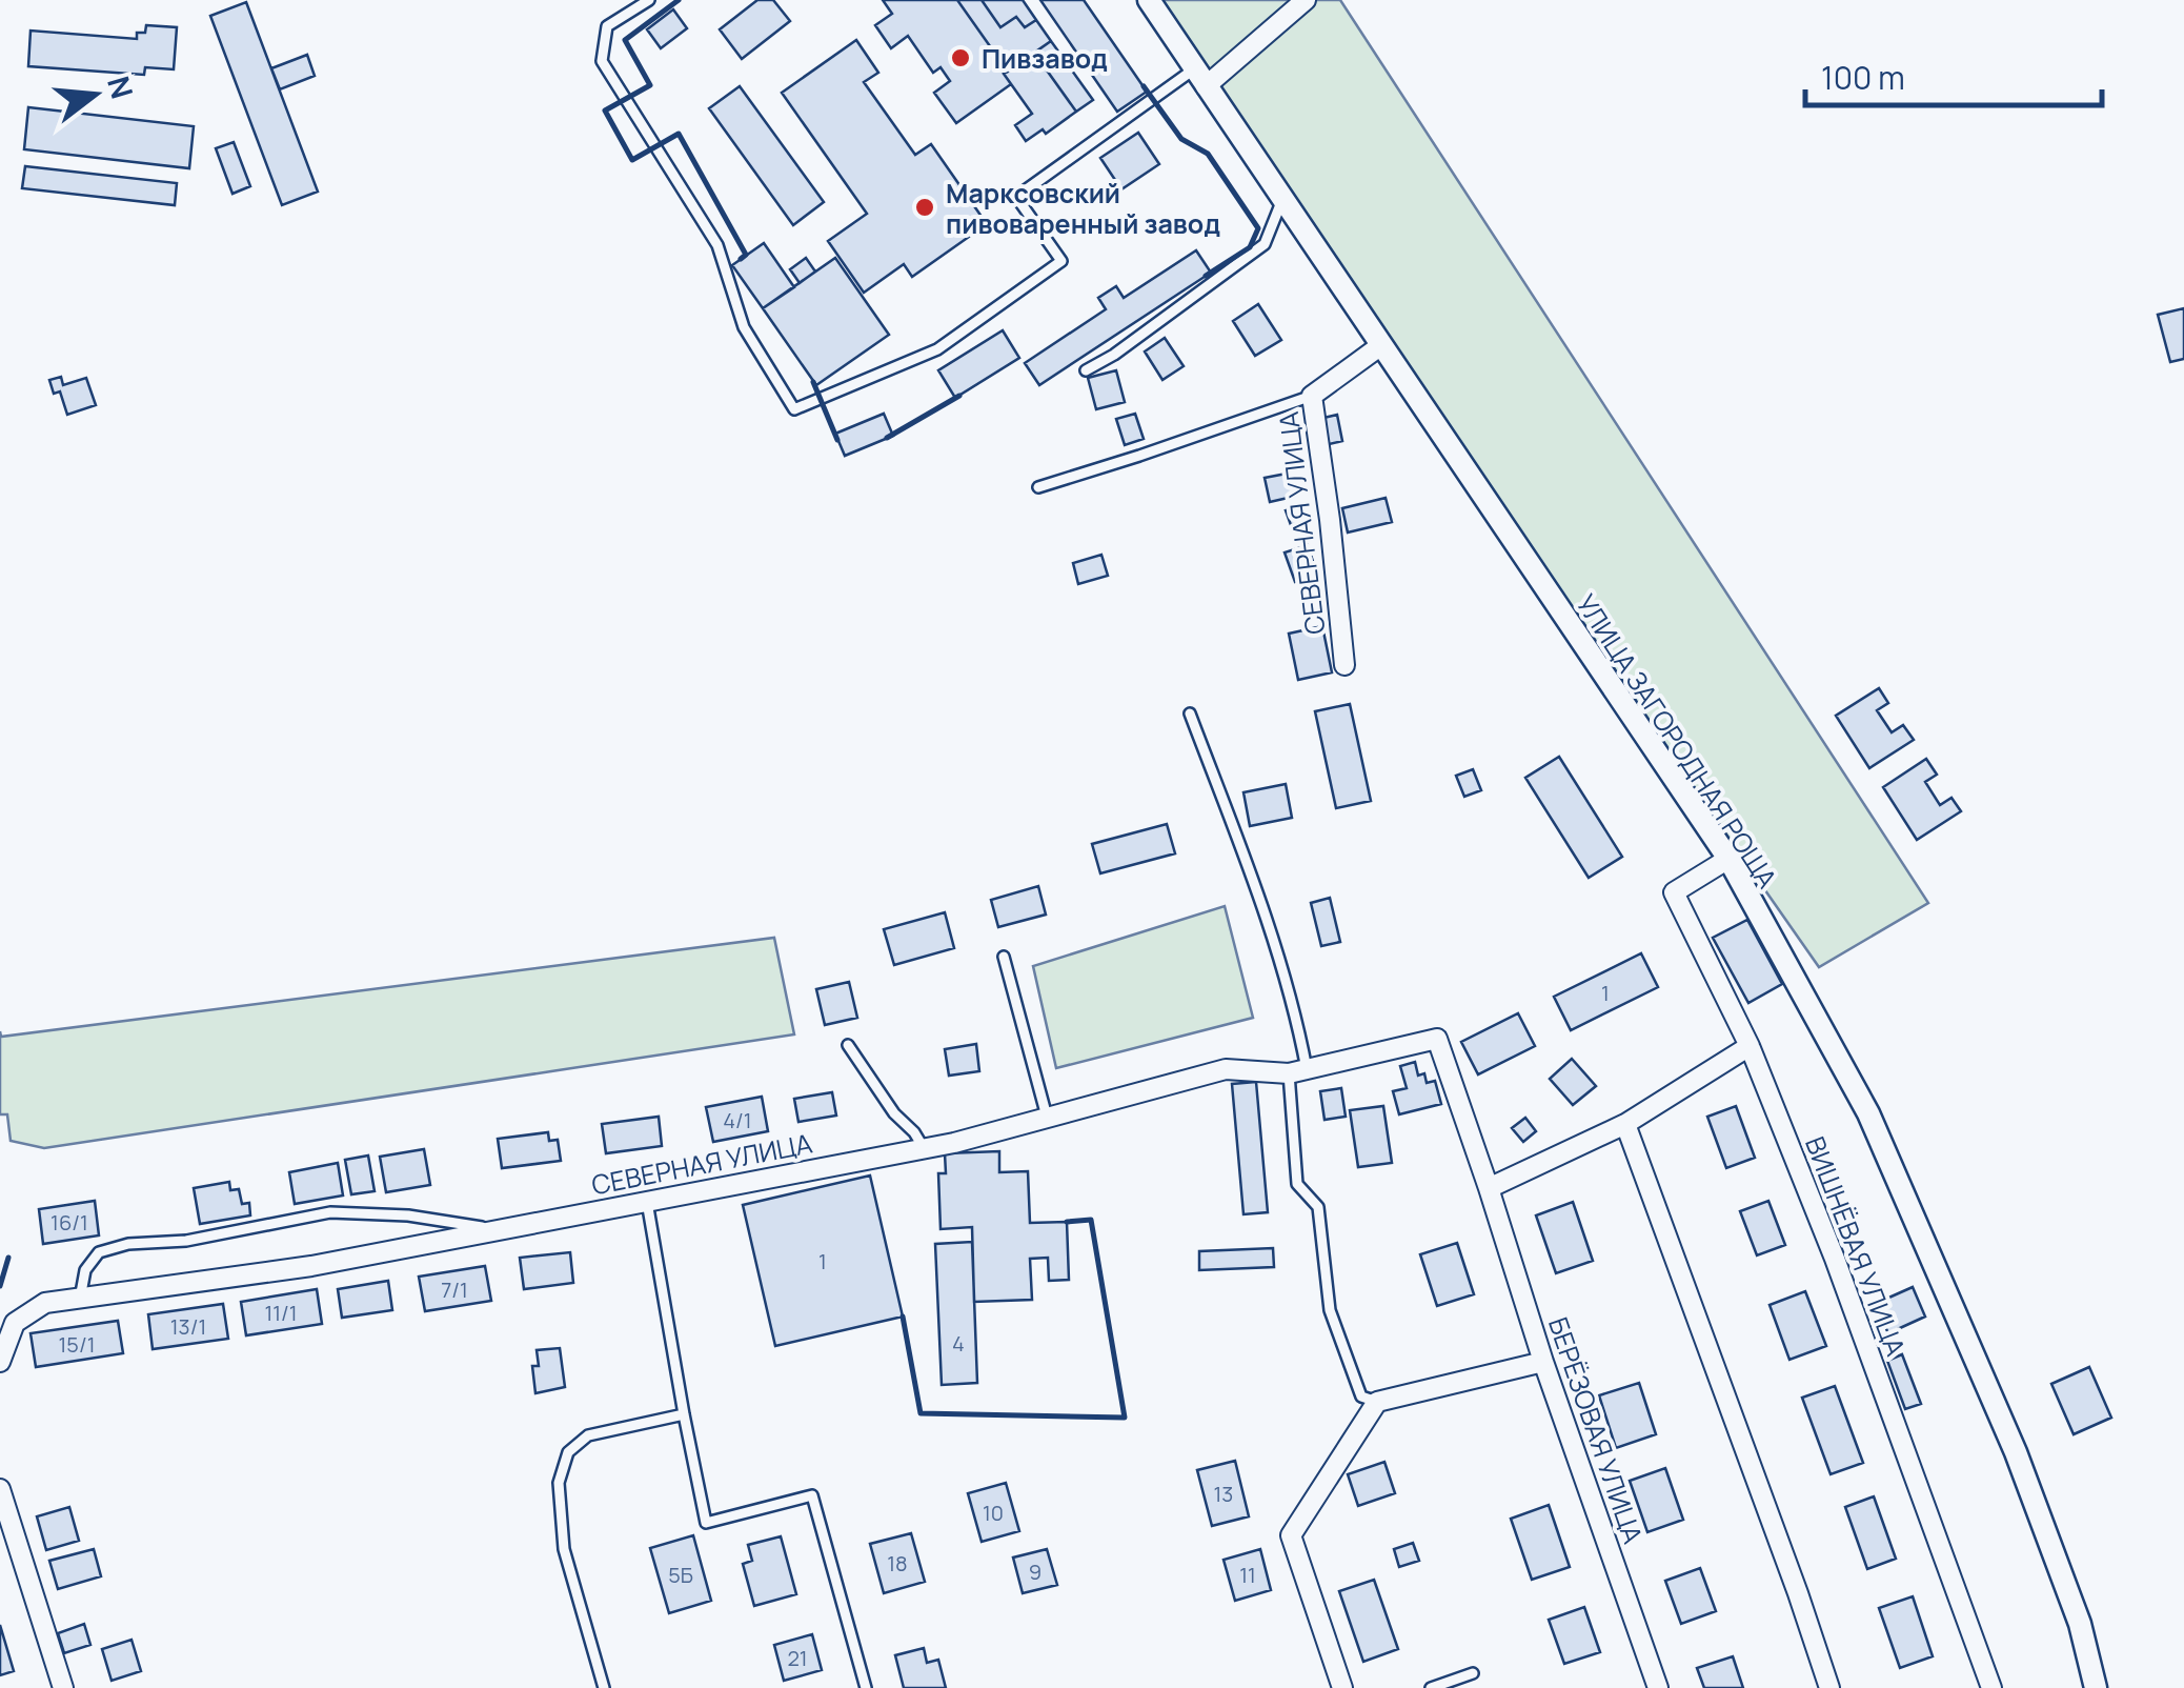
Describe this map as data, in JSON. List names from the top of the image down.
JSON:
{
  "streets": {
    "street": [
      "СЕВЕРНАЯ УЛИЦА",
      "УЛИЦА ЗАГОРОДНАЯ РОЩА",
      "ВИШНЁВАЯ УЛИЦА",
      "БЕРЁЗОВАЯ УЛИЦА"
    ]
  },
  "crossings": [
    ["СЕВЕРНАЯ УЛИЦА", "УЛИЦА ЗАГОРОДНАЯ РОЩА"],
    ["СЕВЕРНАЯ УЛИЦА", "БЕРЁЗОВАЯ УЛИЦА"],
    ["УЛИЦА ЗАГОРОДНАЯ РОЩА", "ВИШНЁВАЯ УЛИЦА"]
  ],
  "places": ["Пивзавод", "Марксовский пивоваренный завод"],
  "house_numbers": [
    "1",
    "4/1",
    "16/1",
    "1",
    "7/1",
    "11/1",
    "13/1",
    "4",
    "15/1",
    "13",
    "10",
    "18",
    "9",
    "5Б",
    "11",
    "21"
  ],
  "scale_bar": "100 m",
  "north": "right"
}
